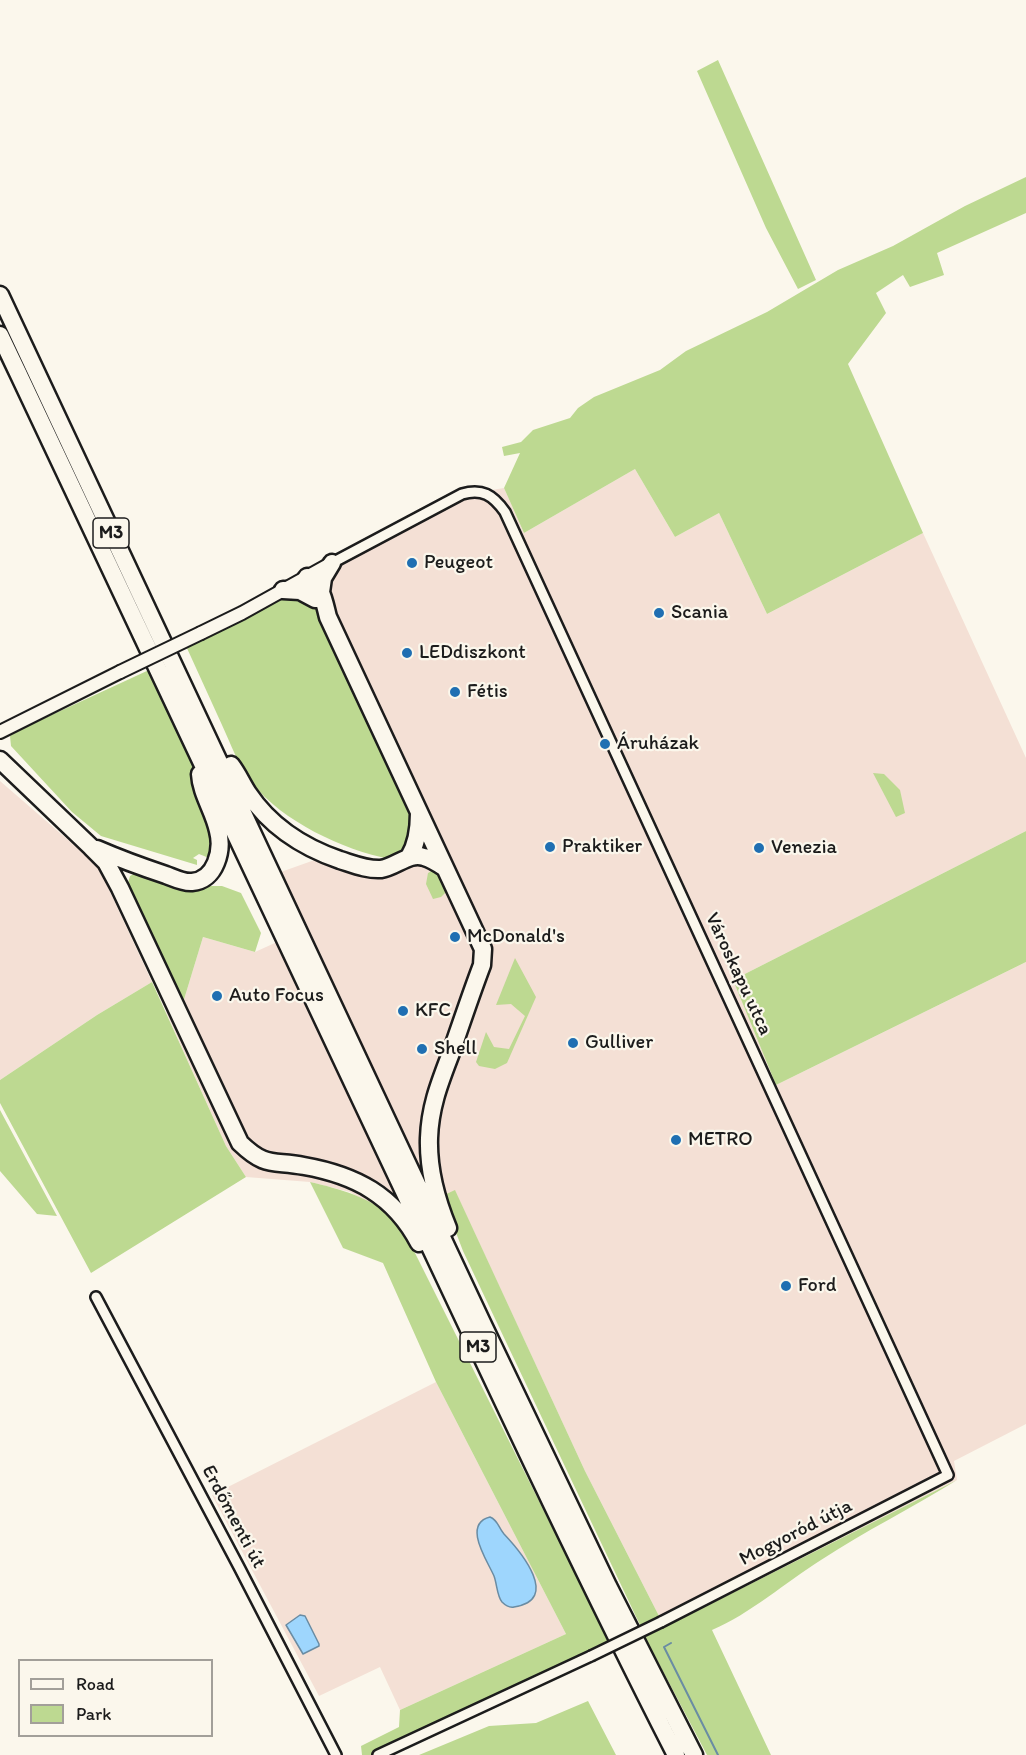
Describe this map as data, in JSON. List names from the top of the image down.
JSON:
{
  "streets": {
    "highway": ["M3"],
    "street": ["Városkapu utca", "Erdőmenti út", "Mogyoród útja"]
  },
  "crossings": [
    ["Városkapu utca", "Mogyoród útja"]
  ],
  "places": [
    "Peugeot",
    "Scania",
    "LEDdiszkont",
    "Fétis",
    "Áruházak",
    "Praktiker",
    "Venezia",
    "McDonald's",
    "Auto Focus",
    "KFC",
    "Gulliver",
    "Shell",
    "METRO",
    "Ford"
  ],
  "legend": ["Road", "Park"]
}
